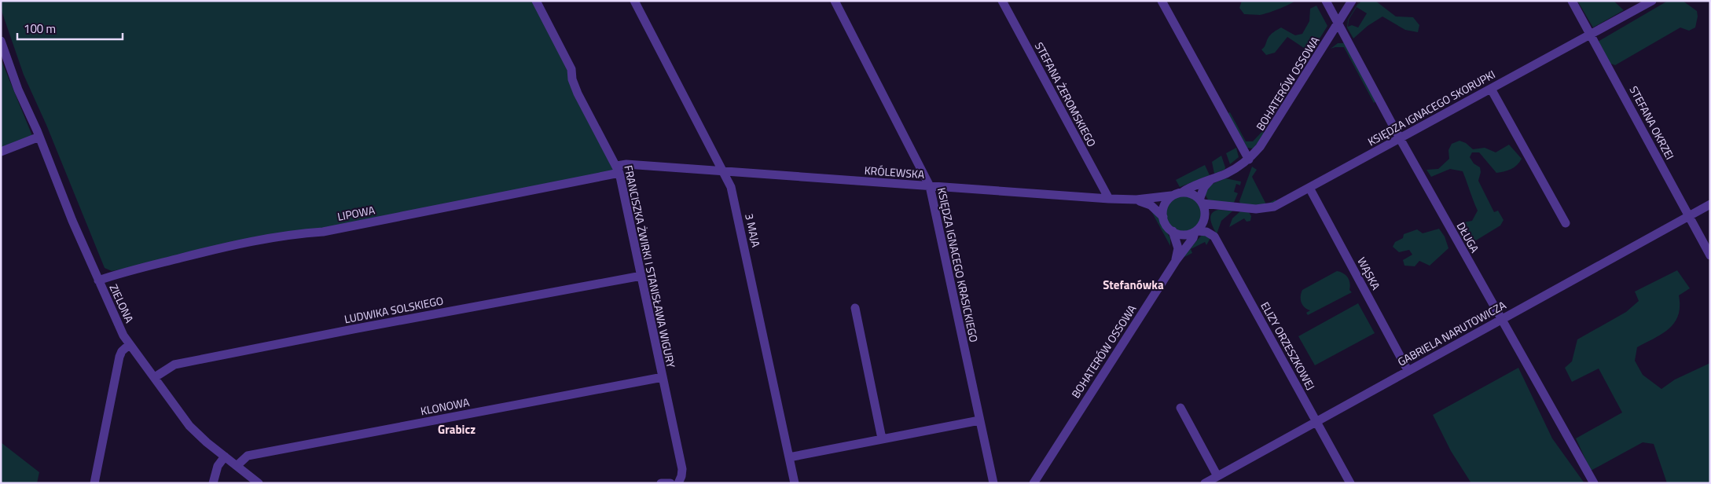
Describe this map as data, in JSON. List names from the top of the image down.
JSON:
{
  "streets": {
    "street": [
      "BOHATERÓW OSSOWA",
      "STEFANA ŻEROMSKIEGO",
      "KSIĘDZA IGNACEGO SKORUPKI",
      "STEFANA OKRZEI",
      "KRÓLEWSKA",
      "LIPOWA",
      "3 MAJA",
      "DŁUGA",
      "KSIĘDZA IGNACEGO KRASICKIEGO",
      "FRANCISZKA ŻWIRKI I STANISŁAWA WIGURY",
      "WĄSKA",
      "ZIELONA",
      "LUDWIKA SOLSKIEGO",
      "GABRIELA NARUTOWICZA",
      "ELIZY ORZESZKOWEJ",
      "KLONOWA"
    ]
  },
  "crossings": [
    ["BOHATERÓW OSSOWA", "KSIĘDZA IGNACEGO SKORUPKI"],
    ["BOHATERÓW OSSOWA", "KRÓLEWSKA"],
    ["BOHATERÓW OSSOWA", "DŁUGA"],
    ["BOHATERÓW OSSOWA", "ELIZY ORZESZKOWEJ"],
    ["STEFANA ŻEROMSKIEGO", "KRÓLEWSKA"],
    ["KSIĘDZA IGNACEGO SKORUPKI", "STEFANA OKRZEI"],
    ["KSIĘDZA IGNACEGO SKORUPKI", "KRÓLEWSKA"],
    ["KSIĘDZA IGNACEGO SKORUPKI", "DŁUGA"],
    ["KSIĘDZA IGNACEGO SKORUPKI", "WĄSKA"],
    ["KSIĘDZA IGNACEGO SKORUPKI", "ELIZY ORZESZKOWEJ"],
    ["STEFANA OKRZEI", "GABRIELA NARUTOWICZA"],
    ["KRÓLEWSKA", "LIPOWA"],
    ["KRÓLEWSKA", "3 MAJA"],
    ["KRÓLEWSKA", "KSIĘDZA IGNACEGO KRASICKIEGO"],
    ["KRÓLEWSKA", "FRANCISZKA ŻWIRKI I STANISŁAWA WIGURY"],
    ["KRÓLEWSKA", "ELIZY ORZESZKOWEJ"],
    ["LIPOWA", "FRANCISZKA ŻWIRKI I STANISŁAWA WIGURY"],
    ["LIPOWA", "ZIELONA"],
    ["DŁUGA", "GABRIELA NARUTOWICZA"],
    ["FRANCISZKA ŻWIRKI I STANISŁAWA WIGURY", "LUDWIKA SOLSKIEGO"],
    ["FRANCISZKA ŻWIRKI I STANISŁAWA WIGURY", "KLONOWA"],
    ["WĄSKA", "GABRIELA NARUTOWICZA"],
    ["ZIELONA", "LUDWIKA SOLSKIEGO"],
    ["ZIELONA", "KLONOWA"],
    ["GABRIELA NARUTOWICZA", "ELIZY ORZESZKOWEJ"]
  ],
  "districts": ["Stefanówka", "Grabicz"],
  "scale_bar": "100 m"
}
